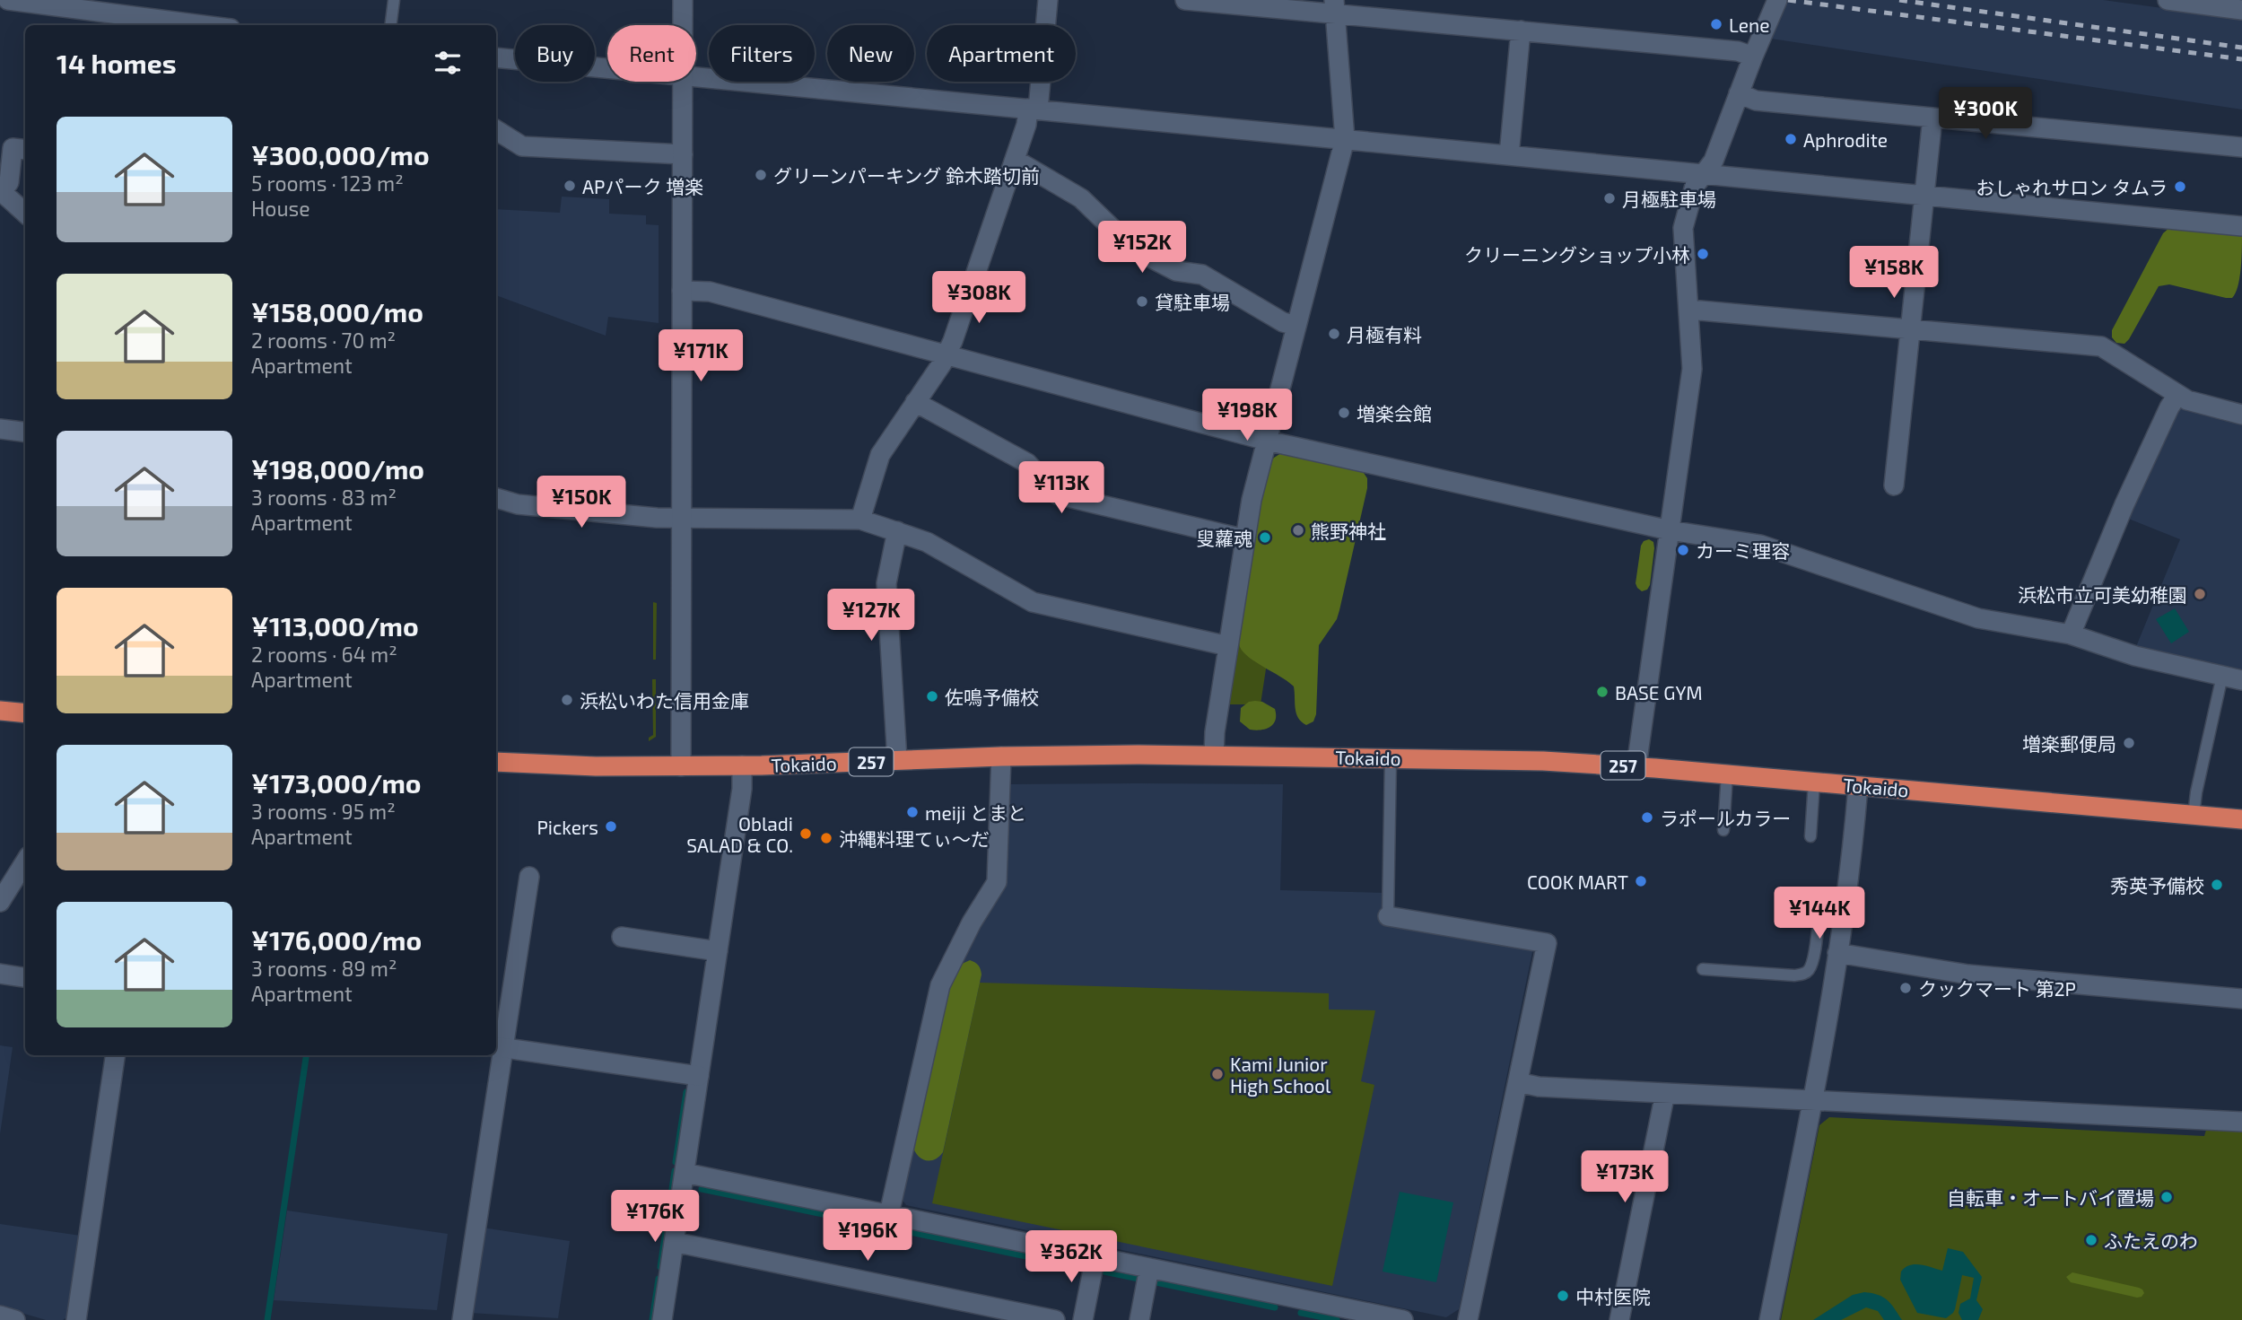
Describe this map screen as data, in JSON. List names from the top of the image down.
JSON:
{
  "streets": {
    "highway": ["Tokaido", "257"]
  },
  "places": [
    "Lene",
    "Aphrodite",
    "グリーンパーキング 鈴木踏切前",
    "APパーク 増楽",
    "おしゃれサロン タムラ",
    "月極駐車場",
    "クリーニングショップ小林",
    "貸駐車場",
    "月極有料",
    "増楽会館",
    "熊野神社",
    "叟蘿魂",
    "カーミ理容",
    "浜松市立可美幼稚園",
    "BASE GYM",
    "佐鳴予備校",
    "浜松いわた信用金庫",
    "増楽郵便局",
    "meiji とまと",
    "ラポールカラー",
    "Pickers",
    "Obladi SALAD & CO.",
    "沖縄料理てぃ〜だ",
    "COOK MART",
    "秀英予備校",
    "クックマート 第2P",
    "Kami Junior High School",
    "自転車・オートバイ置場",
    "ふたえのわ",
    "中村医院"
  ],
  "page": {
    "chip": [
      "Buy",
      "Rent",
      "Filters",
      "New",
      "Apartment"
    ],
    "heading": "14 homes",
    "price": [
      "¥300K",
      "¥152K",
      "¥158K",
      "¥308K",
      "¥171K",
      "¥198K",
      "¥113K",
      "¥150K",
      "¥127K",
      "¥144K",
      "¥173K",
      "¥176K",
      "¥196K",
      "¥362K"
    ],
    "list": [
      {
        "name": "¥300,000/mo",
        "note": "5 rooms · 123 m² · House"
      },
      {
        "name": "¥158,000/mo",
        "note": "2 rooms · 70 m² · Apartment"
      },
      {
        "name": "¥198,000/mo",
        "note": "3 rooms · 83 m² · Apartment"
      },
      {
        "name": "¥113,000/mo",
        "note": "2 rooms · 64 m² · Apartment"
      },
      {
        "name": "¥173,000/mo",
        "note": "3 rooms · 95 m² · Apartment"
      },
      {
        "name": "¥176,000/mo",
        "note": "3 rooms · 89 m² · Apartment"
      }
    ]
  }
}
